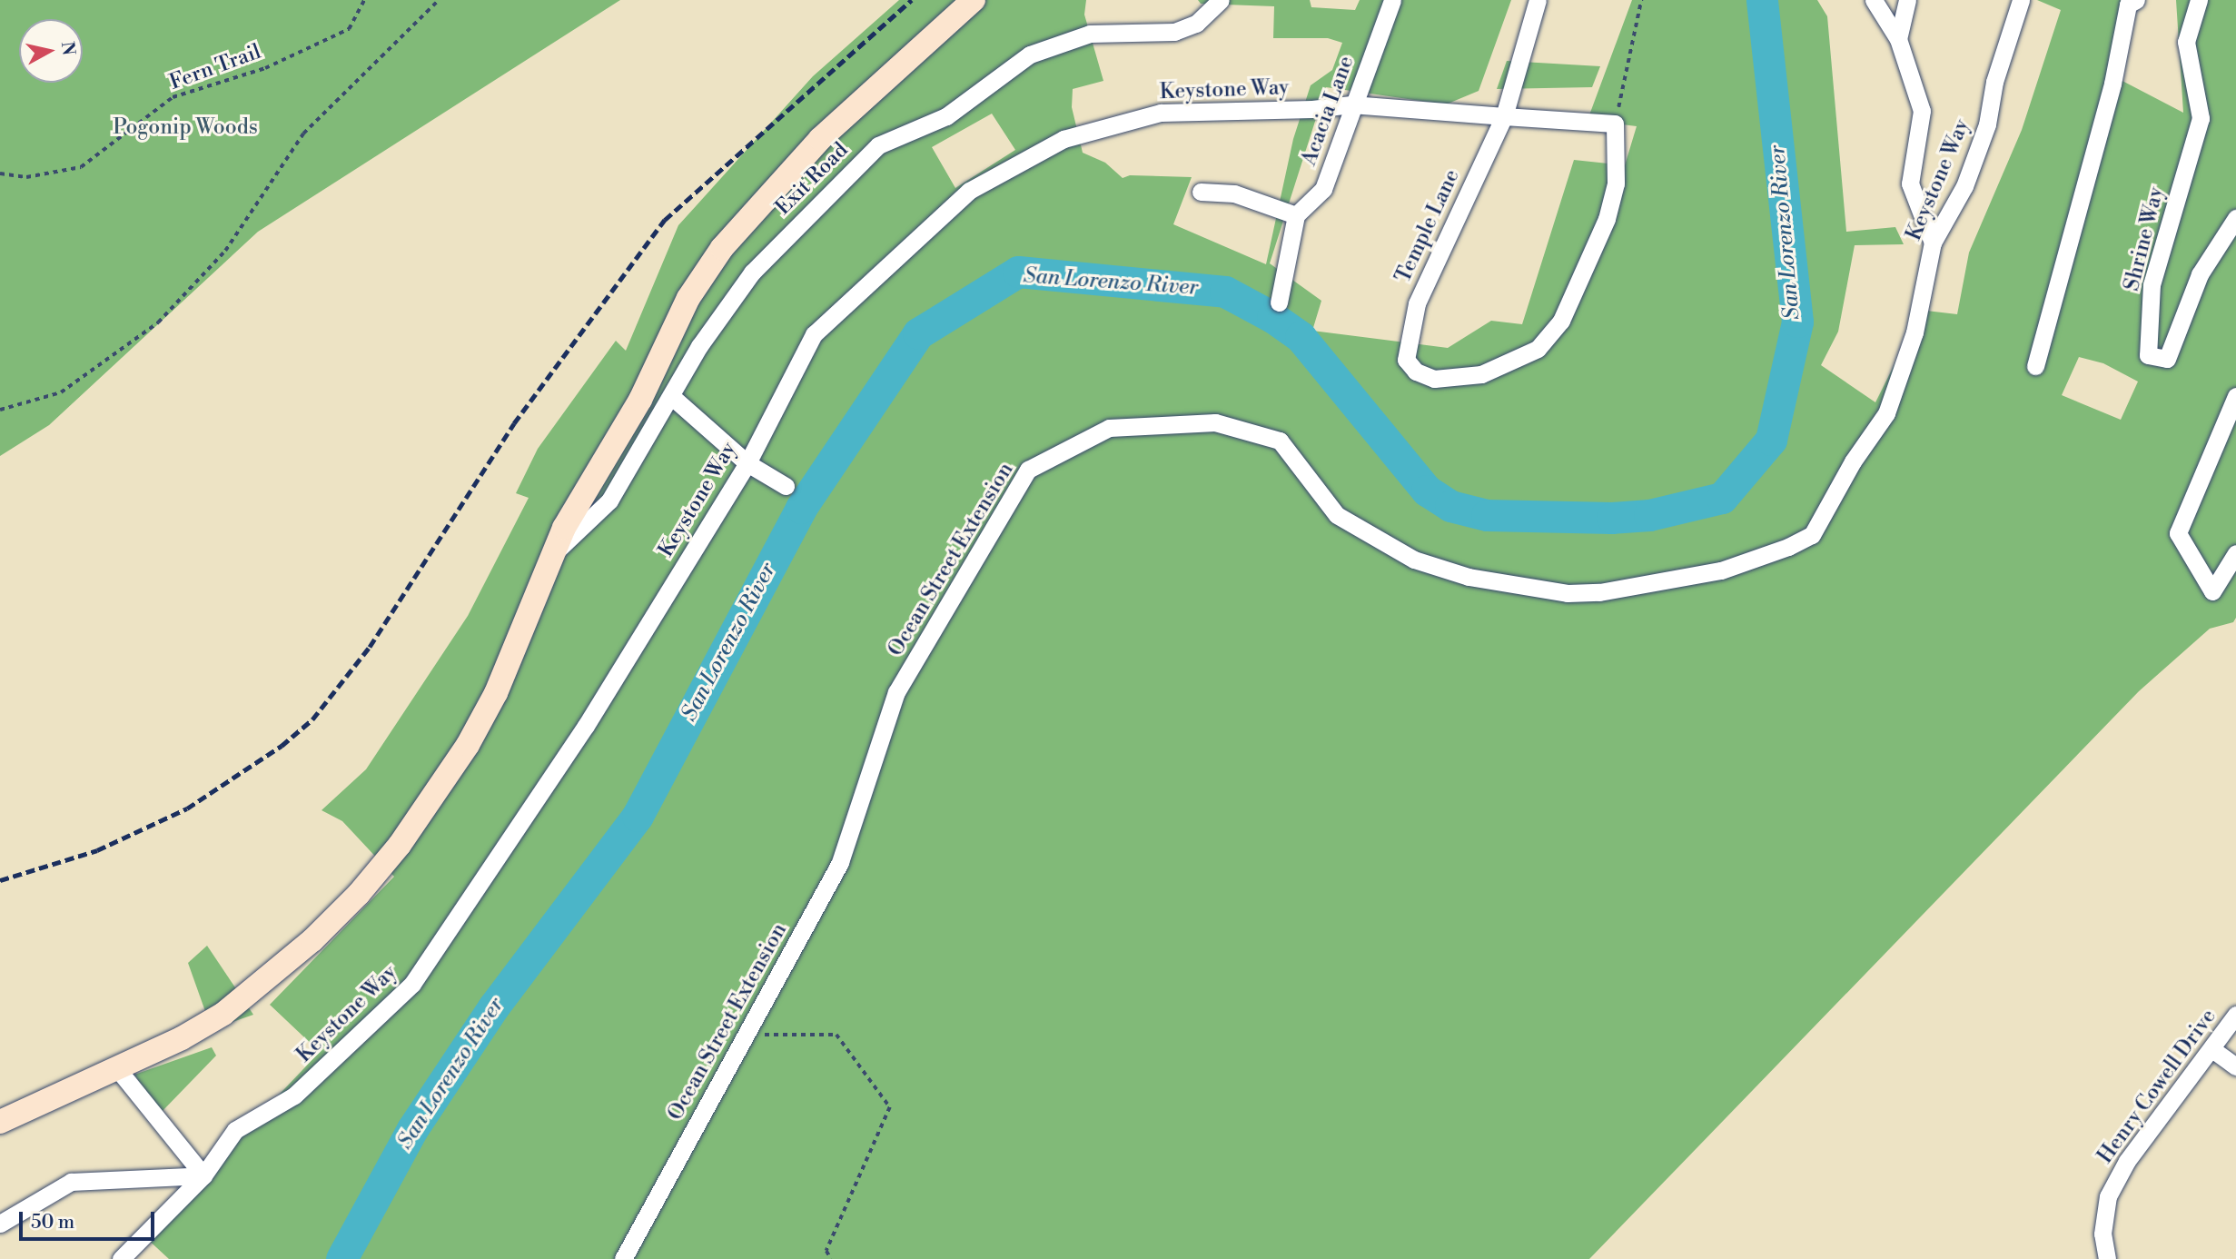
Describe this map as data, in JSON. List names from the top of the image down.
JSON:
{
  "streets": {
    "street": [
      "Keystone Way",
      "Acacia Lane",
      "Exit Road",
      "Temple Lane",
      "Shrine Way",
      "Ocean Street Extension",
      "Henry Cowell Drive"
    ],
    "path": ["Fern Trail"]
  },
  "crossings": [
    ["Keystone Way", "Acacia Lane"],
    ["Keystone Way", "Temple Lane"],
    ["Keystone Way", "Ocean Street Extension"]
  ],
  "water": ["San Lorenzo River"],
  "parks": ["Pogonip Woods"],
  "scale_bar": "50 m",
  "north": "right"
}
